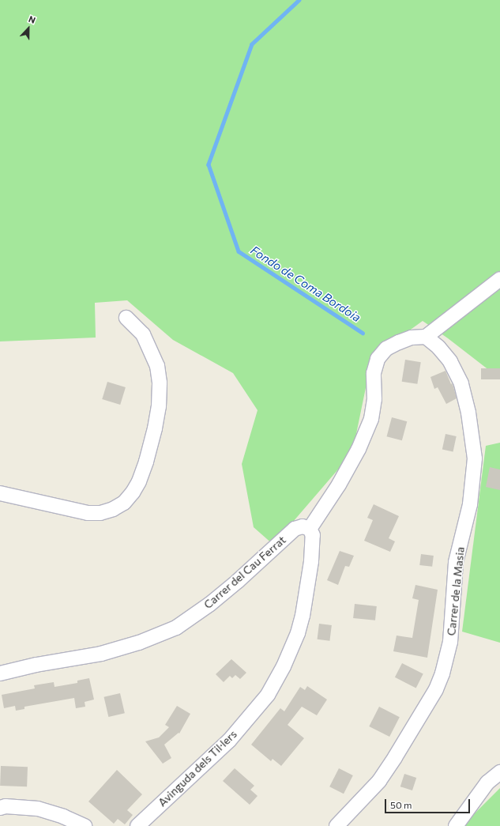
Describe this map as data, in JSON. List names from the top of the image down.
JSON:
{
  "streets": {
    "street": ["Carrer del Cau Ferrat", "Carrer de la Masia", "Avinguda dels Til·lers"]
  },
  "crossings": [
    ["Carrer del Cau Ferrat", "Avinguda dels Til·lers"]
  ],
  "water": ["Fondo de Coma Bordoia"],
  "scale_bar": "50 m",
  "north": "top"
}
